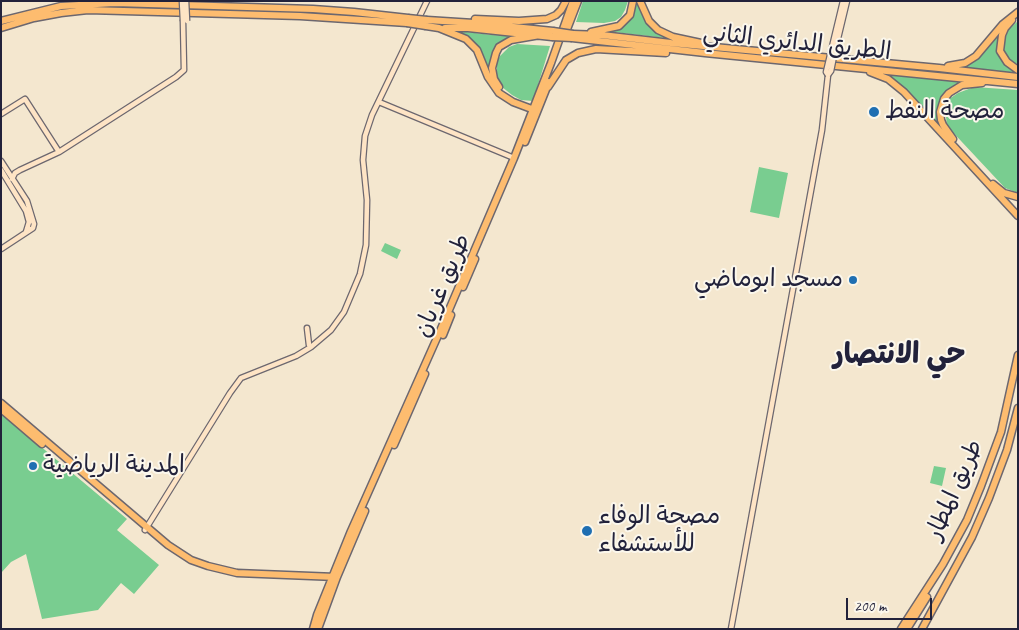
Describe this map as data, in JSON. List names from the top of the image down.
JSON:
{
  "streets": {
    "highway": ["الطريق الدائري الثاني", "طريق غريان", "طريق المطار"]
  },
  "districts": ["حي الانتصار"],
  "places": [
    "مصحة النفط",
    "مسجد ابوماضي",
    "المدينة الرياضية",
    "مصحة الوفاء للأستشفاء"
  ],
  "scale_bar": "200 m"
}
